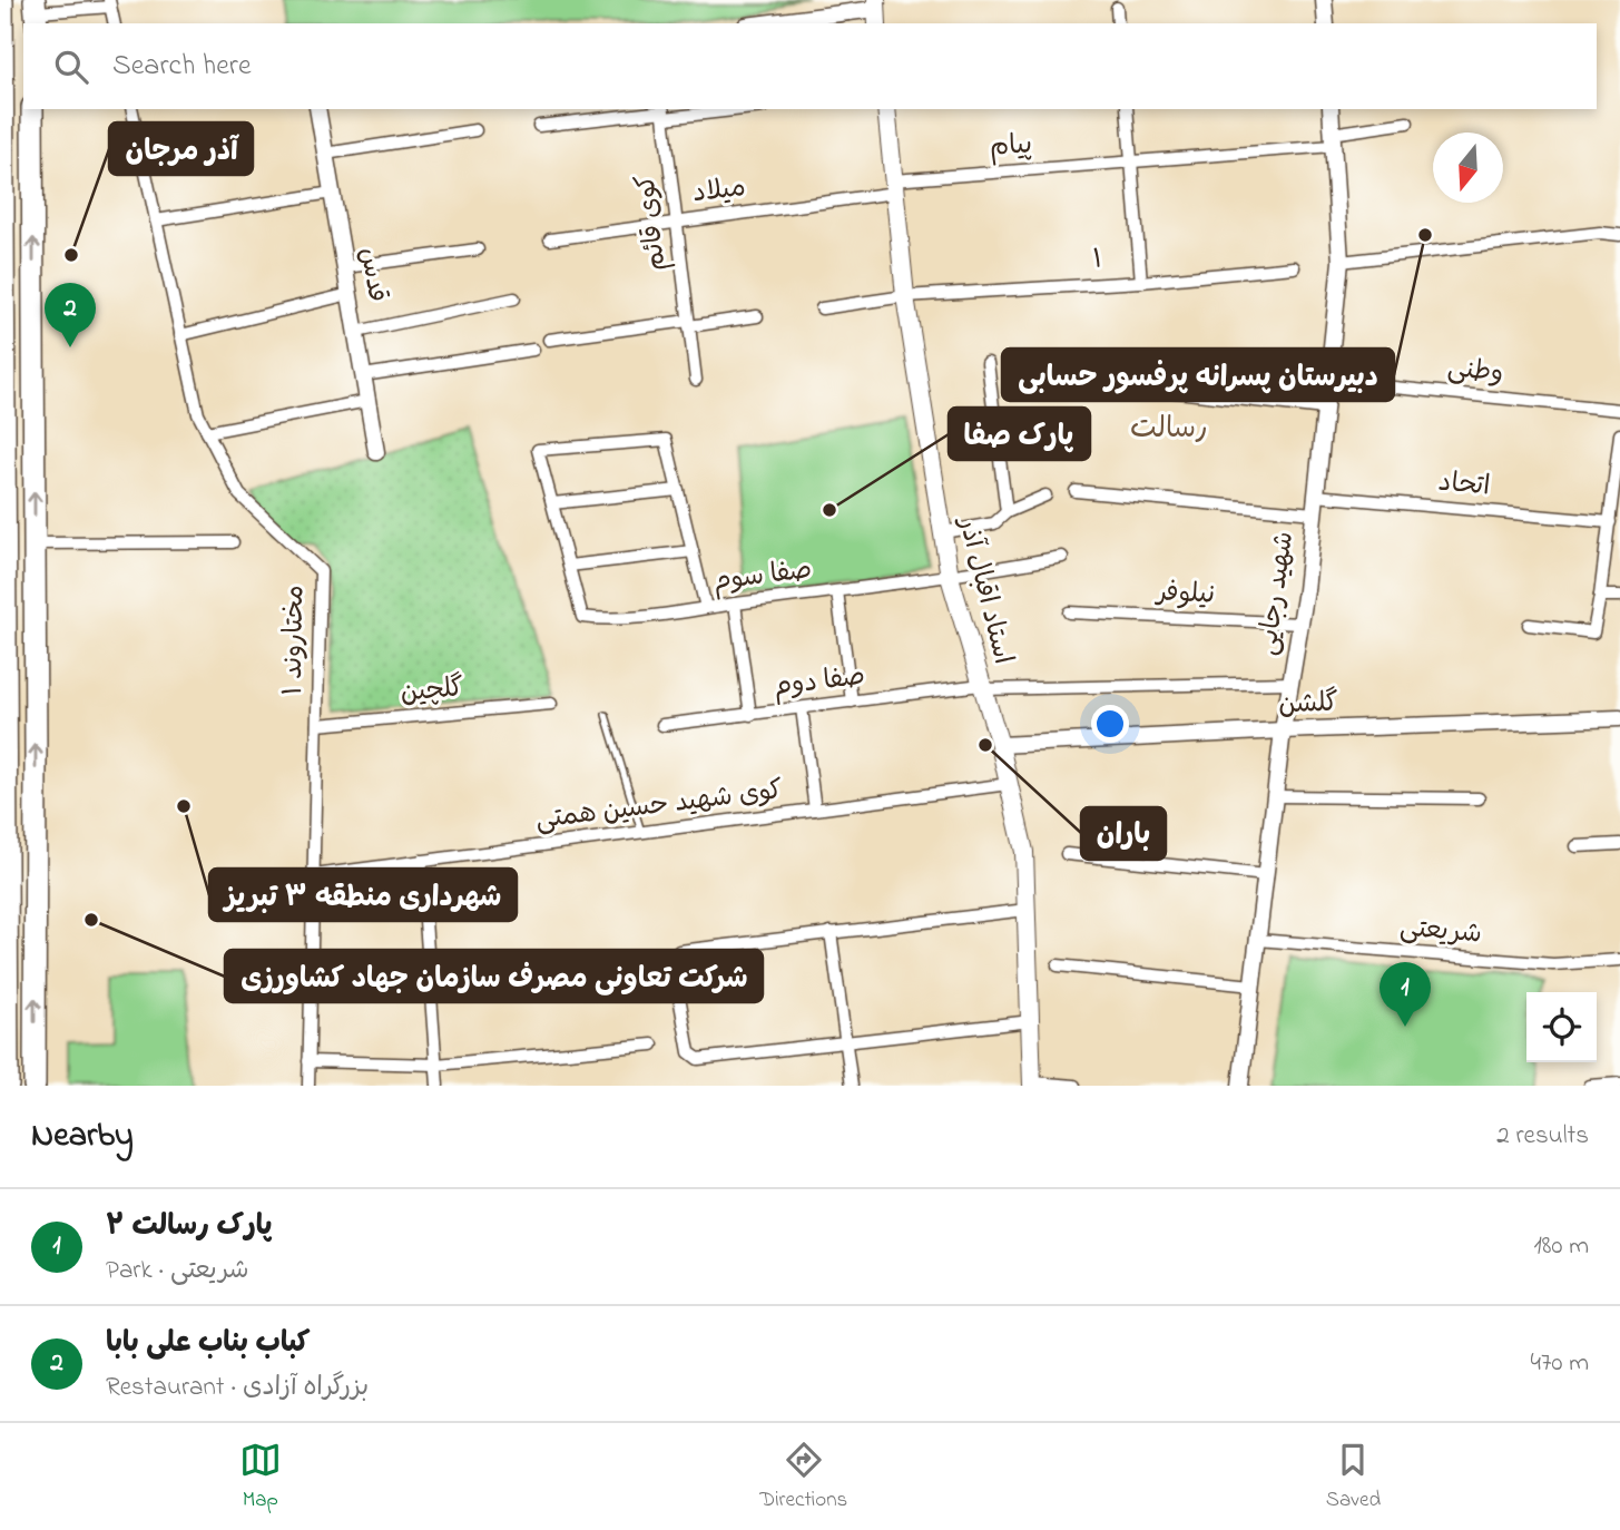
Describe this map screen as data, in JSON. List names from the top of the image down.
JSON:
{
  "streets": {
    "main road": ["استاد اقبال آذر"],
    "street": [
      "پیام",
      "میلاد",
      "کوی قائم",
      "۱",
      "قدس",
      "وطنی",
      "اتحاد",
      "صفا سوم",
      "شهید رجایی",
      "نیلوفر",
      "مختاروند ۱",
      "صفا دوم",
      "گلچین",
      "گلشن",
      "کوی شهید حسین همتی",
      "شریعتی"
    ]
  },
  "crossings": [
    ["پیام", "میلاد"],
    ["پیام", "استاد اقبال آذر"],
    ["پیام", "شهید رجایی"],
    ["میلاد", "کوی قائم"],
    ["میلاد", "استاد اقبال آذر"],
    ["۱", "استاد اقبال آذر"],
    ["وطنی", "شهید رجایی"],
    ["اتحاد", "شهید رجایی"],
    ["صفا سوم", "استاد اقبال آذر"],
    ["استاد اقبال آذر", "صفا دوم"],
    ["استاد اقبال آذر", "گلشن"],
    ["استاد اقبال آذر", "کوی شهید حسین همتی"],
    ["شهید رجایی", "نیلوفر"],
    ["شهید رجایی", "صفا دوم"],
    ["شهید رجایی", "گلشن"],
    ["شهید رجایی", "شریعتی"],
    ["مختاروند ۱", "گلچین"],
    ["مختاروند ۱", "کوی شهید حسین همتی"]
  ],
  "districts": ["رسالت"],
  "places": [
    "دبیرستان پسرانه پرفسور حسابی",
    "آذر مرجان",
    "پارک صفا",
    "باران",
    "شهرداری منطقه ۳ تبریز",
    "شرکت تعاونی مصرف سازمان جهاد کشاورزی"
  ],
  "north": "bottom",
  "page": {
    "search": "Search here",
    "pins": ["2", "1"],
    "heading": ["Nearby", "2 results"],
    "list": [
      {
        "mark": "1",
        "name": "پارک رسالت ۲",
        "note": "Park · شریعتی",
        "value": "180 m"
      },
      {
        "mark": "2",
        "name": "کباب بناب علی بابا",
        "note": "Restaurant · بزرگراه آزادی",
        "value": "470 m"
      }
    ],
    "nav": ["Map", "Directions", "Saved"]
  }
}
